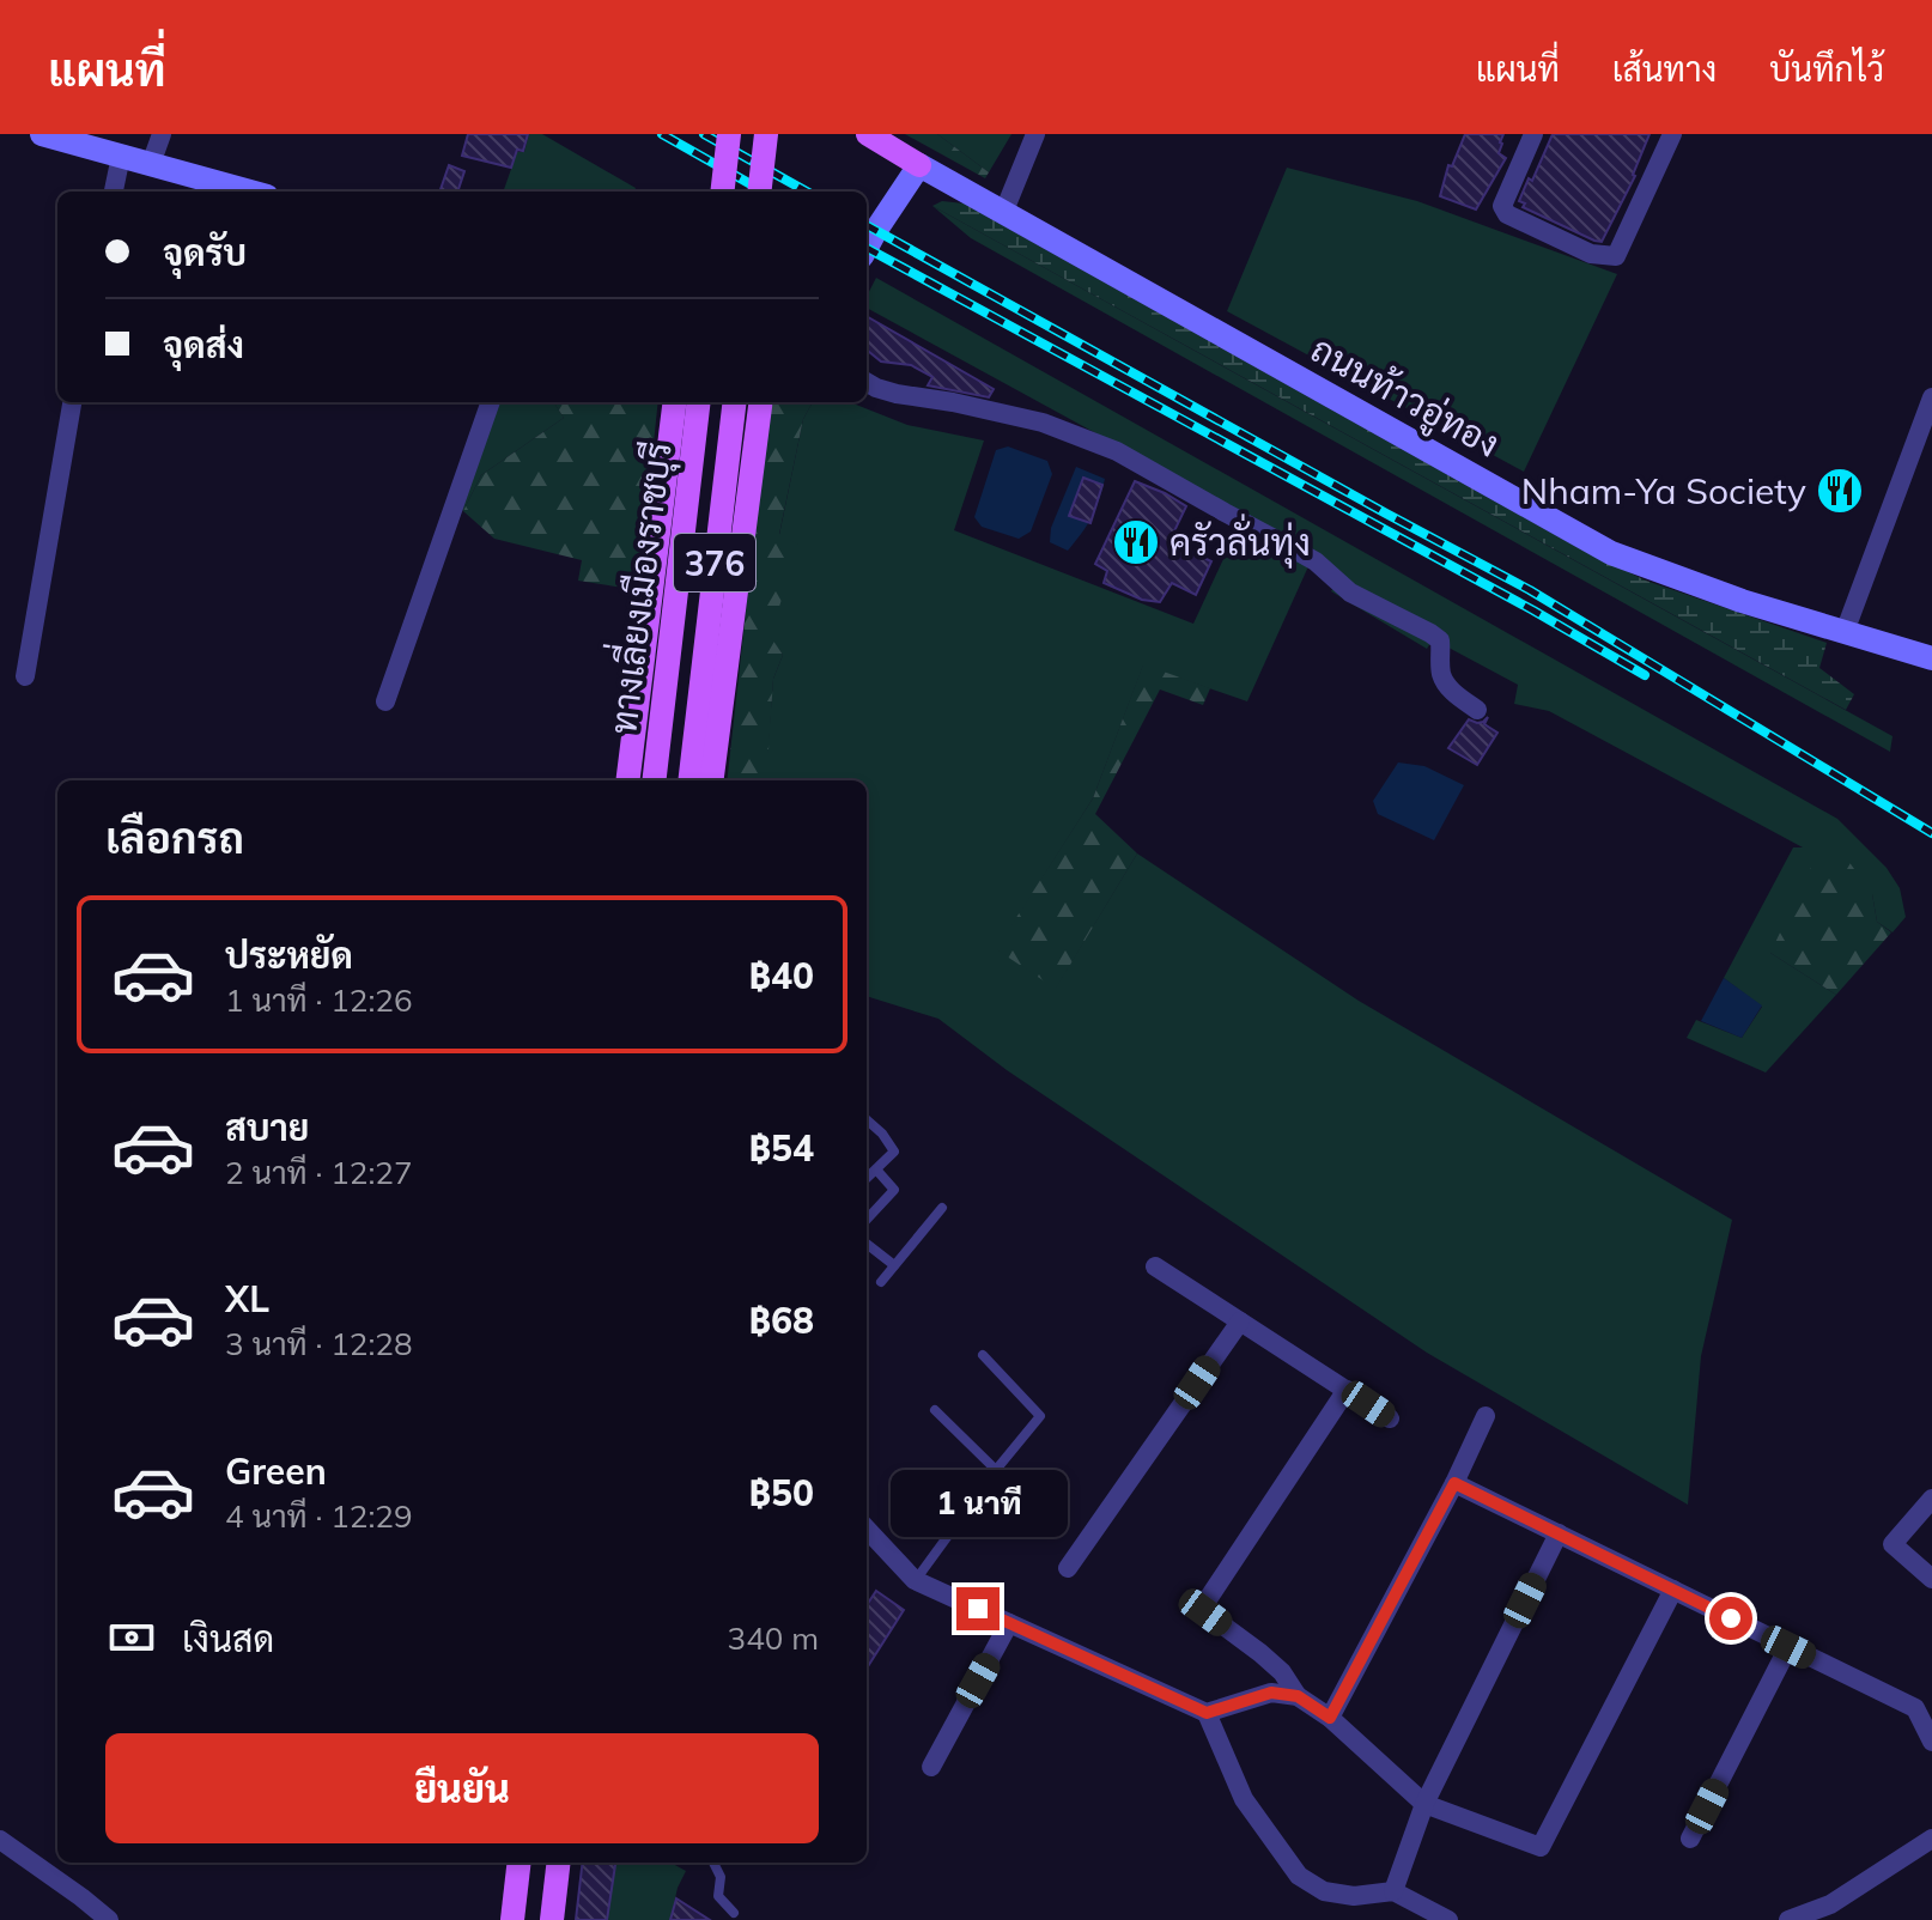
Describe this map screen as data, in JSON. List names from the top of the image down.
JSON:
{
  "streets": {
    "main road": ["376", "ทางเลี่ยงเมืองราชบุรี"],
    "street": ["ถนนท้าวอู่ทอง"]
  },
  "places": {
    "restaurant": ["Nham-Ya Society", "ครัวลั่นทุ่ง"]
  },
  "page": {
    "header": "แผนที่",
    "nav": ["แผนที่", "เส้นทาง", "บันทึกไว้"],
    "banner": ["จุดรับ", "จุดส่ง"],
    "heading": "เลือกรถ",
    "list": [
      {
        "name": "ประหยัด",
        "note": "1 นาที · 12:26",
        "value": "฿40"
      },
      {
        "name": "สบาย",
        "note": "2 นาที · 12:27",
        "value": "฿54"
      },
      {
        "name": "XL",
        "note": "3 นาที · 12:28",
        "value": "฿68"
      },
      {
        "name": "Green",
        "note": "4 นาที · 12:29",
        "value": "฿50"
      }
    ],
    "bubble": "1 นาที",
    "pay": ["เงินสด", "340 m"],
    "buttons": "ยืนยัน"
  }
}
